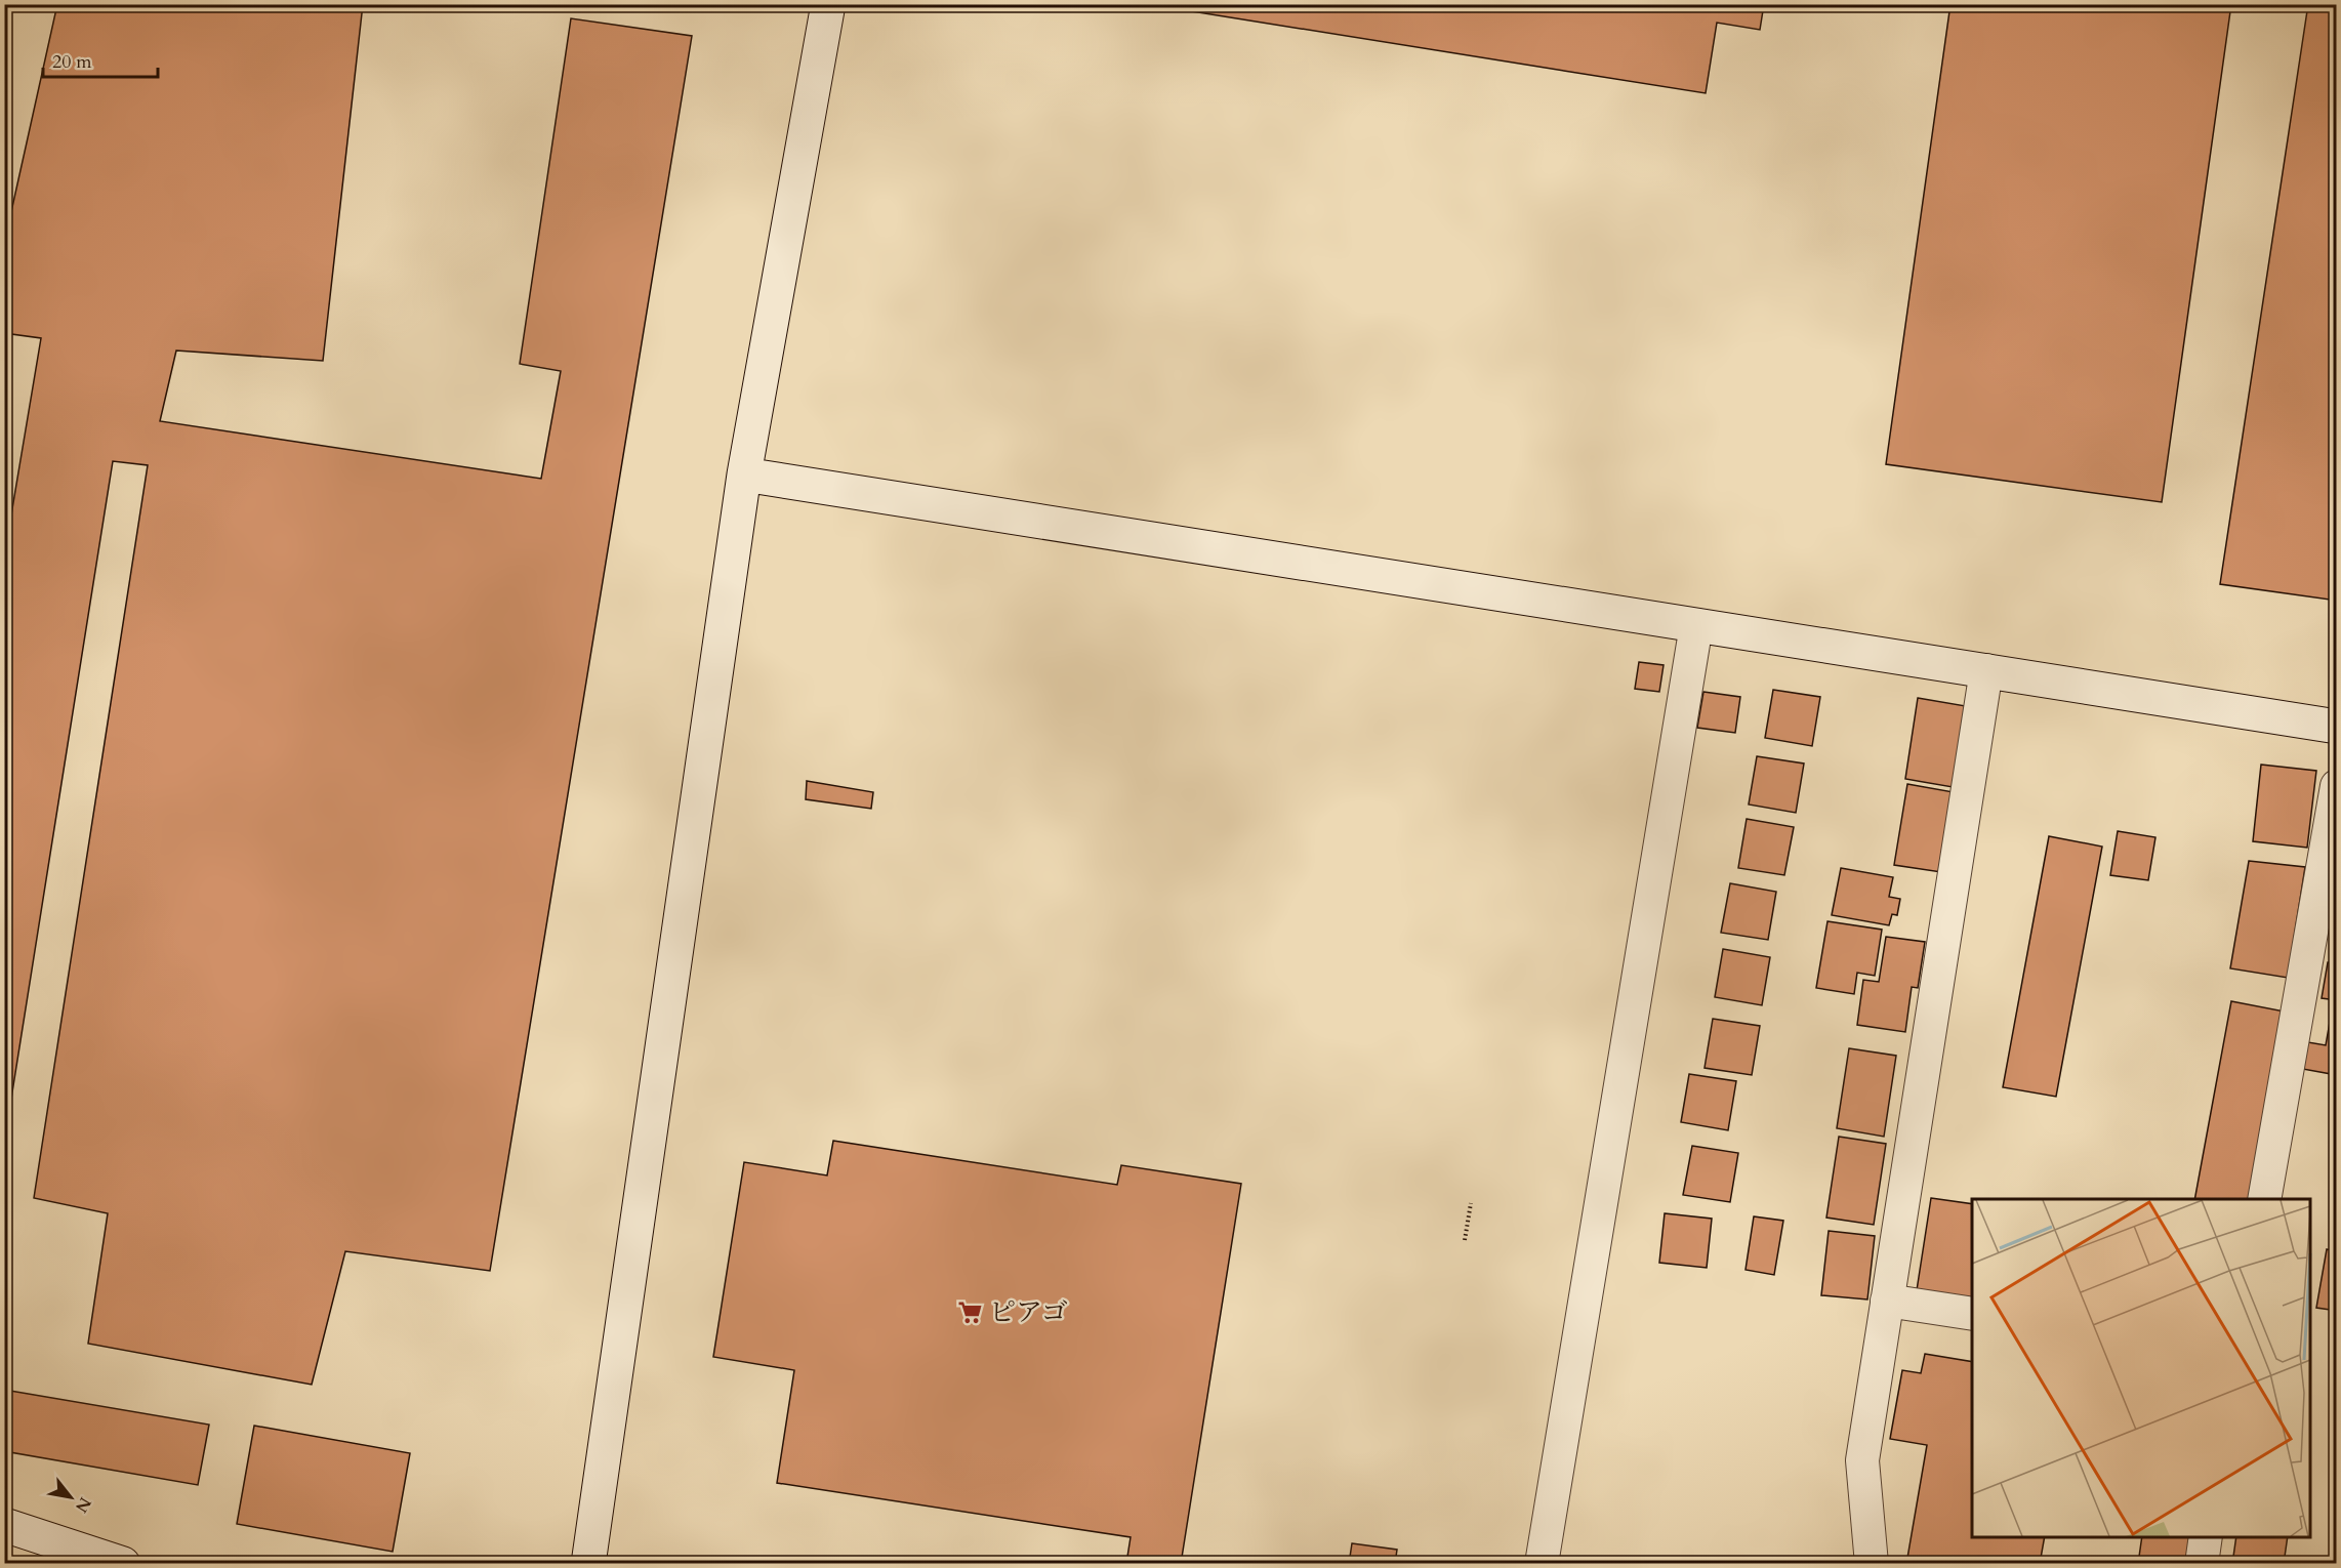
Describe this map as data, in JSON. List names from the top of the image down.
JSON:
{
  "places": {
    "supermarket": ["ピアゴ"]
  },
  "scale_bar": "20 m",
  "north": "bottom right"
}
